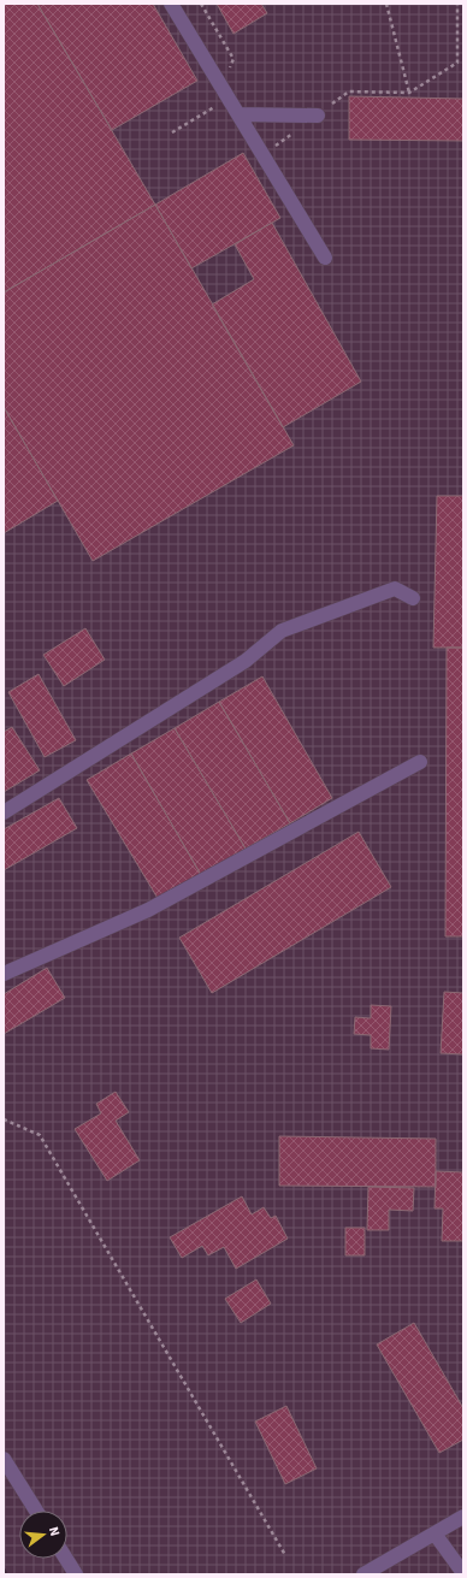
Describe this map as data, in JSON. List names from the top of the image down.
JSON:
{
  "north": "right"
}
